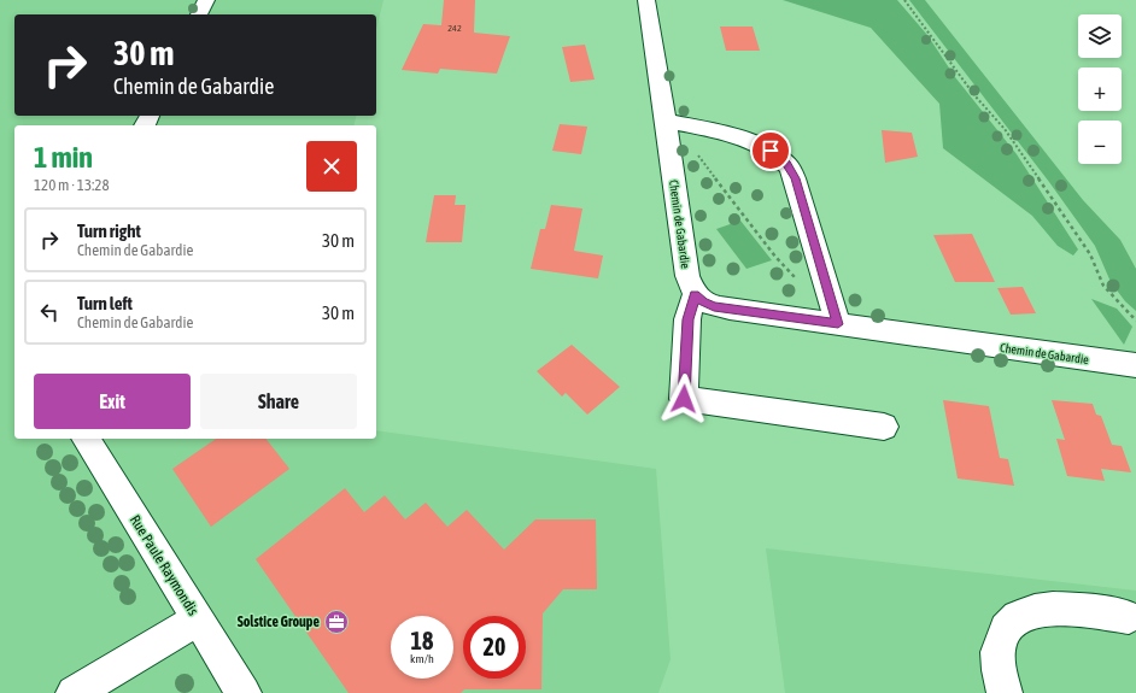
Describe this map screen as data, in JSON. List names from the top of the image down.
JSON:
{
  "streets": {
    "street": ["Chemin de Gabardie", "Rue Paule Raymondis"]
  },
  "places": {
    "office": ["Solstice Groupe"]
  },
  "house_numbers": ["242"],
  "page": {
    "map_buttons": ["+", "−"],
    "turn": ["30 m", "Chemin de Gabardie"],
    "heading": ["1 min", "120 m · 13:28"],
    "list": [
      {
        "name": "Turn right",
        "note": "Chemin de Gabardie",
        "value": "30 m"
      },
      {
        "name": "Turn left",
        "note": "Chemin de Gabardie",
        "value": "30 m"
      }
    ],
    "buttons": ["Exit", "Share"],
    "speed": "18 km/h",
    "limit": "20"
  }
}
